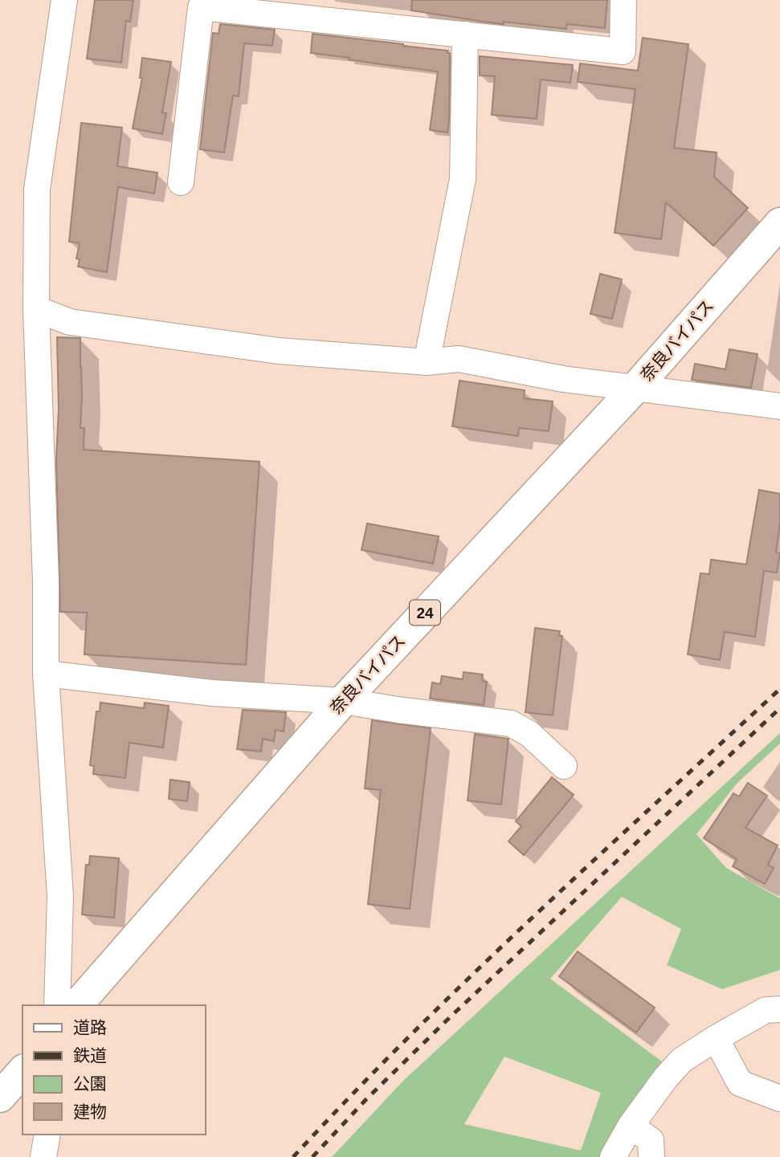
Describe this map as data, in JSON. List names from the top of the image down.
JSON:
{
  "streets": {
    "highway": ["奈良バイパス", "24"]
  },
  "legend": [
    "道路",
    "鉄道",
    "公園",
    "建物"
  ]
}
